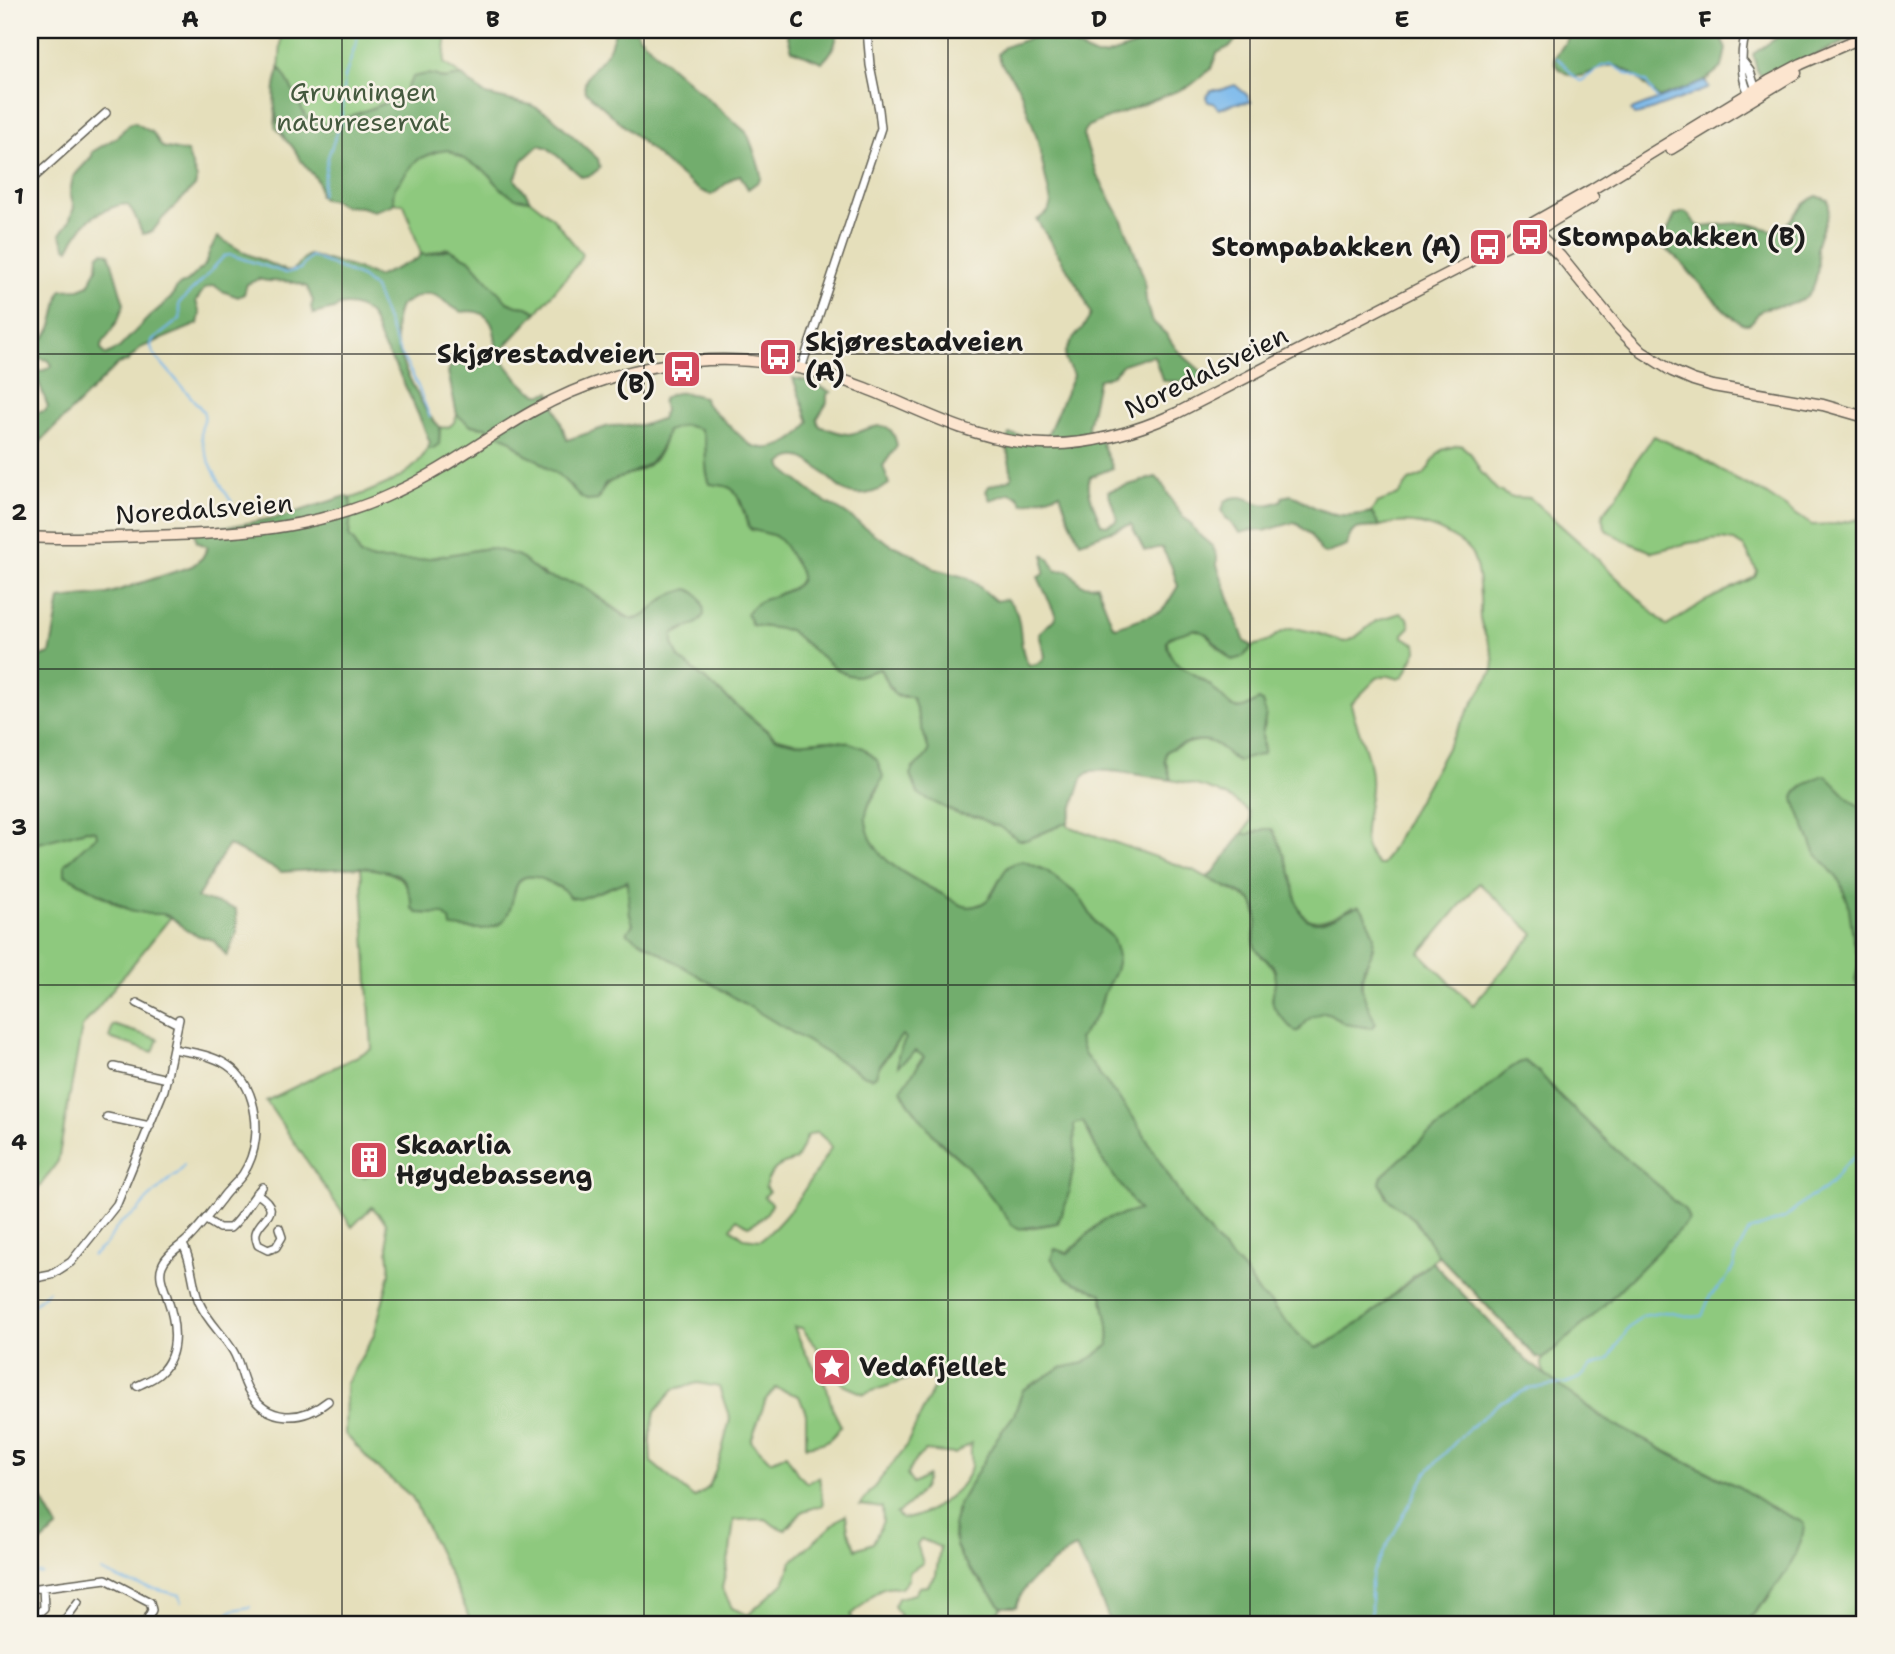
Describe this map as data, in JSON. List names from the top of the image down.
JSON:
{
  "streets": {
    "main road": ["Noredalsveien"]
  },
  "parks": ["Grunningen naturreservat"],
  "places": {
    "bus stop": [
      "Stompabakken (B)",
      "Stompabakken (A)",
      "Skjørestadveien (A)",
      "Skjørestadveien (B)"
    ],
    "building": ["Skaarlia Høydebasseng"],
    "place": ["Vedafjellet"]
  },
  "grid": {
    "columns": [
      "A",
      "B",
      "C",
      "D",
      "E",
      "F"
    ],
    "rows": [
      "1",
      "2",
      "3",
      "4",
      "5"
    ]
  }
}
